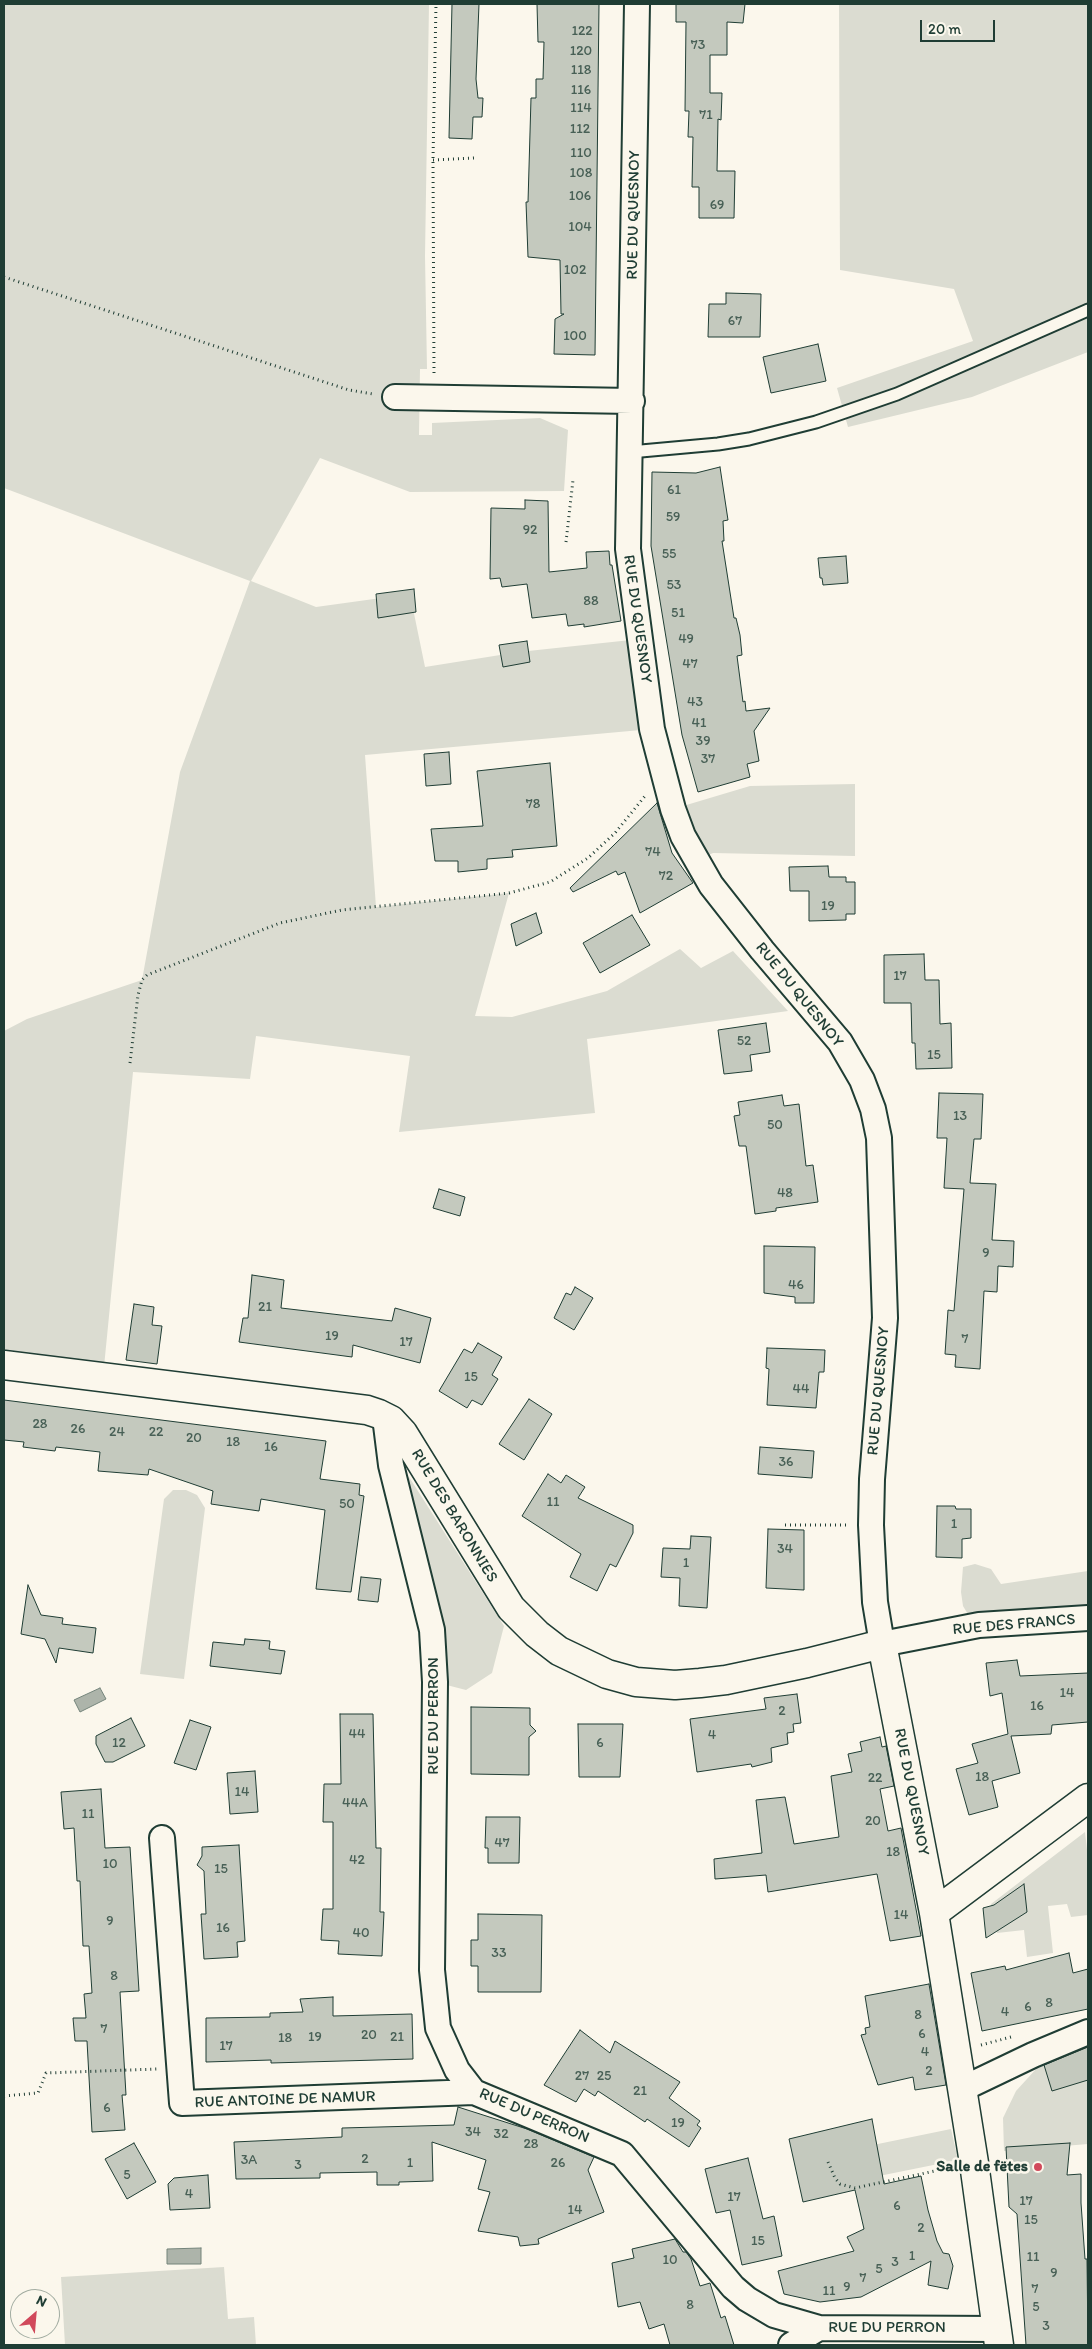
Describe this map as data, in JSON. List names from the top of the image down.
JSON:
{
  "streets": {
    "street": [
      "RUE DU QUESNOY",
      "RUE DES BARONNIES",
      "RUE DES FRANCS",
      "RUE DU PERRON",
      "RUE ANTOINE DE NAMUR"
    ]
  },
  "crossings": [
    ["RUE DU QUESNOY", "RUE DES BARONNIES"],
    ["RUE DU QUESNOY", "RUE DES FRANCS"],
    ["RUE DU QUESNOY", "RUE DU PERRON"],
    ["RUE DES BARONNIES", "RUE DES FRANCS"],
    ["RUE DES BARONNIES", "RUE DU PERRON"],
    ["RUE DU PERRON", "RUE ANTOINE DE NAMUR"]
  ],
  "places": ["Salle de fëtes"],
  "house_numbers": [
    "122",
    "73",
    "120",
    "118",
    "116",
    "114",
    "71",
    "112",
    "110",
    "108",
    "106",
    "69",
    "104",
    "102",
    "67",
    "100",
    "61",
    "59",
    "92",
    "55",
    "53",
    "88",
    "51",
    "49",
    "47",
    "43",
    "41",
    "39",
    "37",
    "78",
    "74",
    "72",
    "19",
    "17",
    "52",
    "15",
    "13",
    "50",
    "48",
    "9",
    "46",
    "21",
    "19",
    "7",
    "17",
    "15",
    "44",
    "28",
    "26",
    "24",
    "22",
    "20",
    "18",
    "16",
    "36",
    "11",
    "50",
    "1",
    "34",
    "1",
    "14",
    "16",
    "2",
    "44",
    "4",
    "12",
    "6",
    "18",
    "22",
    "14",
    "44A",
    "11",
    "20",
    "47",
    "18",
    "42",
    "10",
    "15",
    "14",
    "9",
    "16",
    "40",
    "33",
    "8",
    "8",
    "6",
    "4",
    "8",
    "7",
    "6",
    "20",
    "19",
    "21",
    "18",
    "17",
    "4",
    "2",
    "27",
    "25",
    "21",
    "6",
    "19",
    "34",
    "32",
    "28",
    "2",
    "3A",
    "1",
    "26",
    "3",
    "5",
    "4",
    "17",
    "17",
    "6",
    "14",
    "15",
    "2",
    "15",
    "1",
    "11",
    "10",
    "3",
    "5",
    "9",
    "7",
    "9",
    "7",
    "11",
    "8",
    "5",
    "3"
  ],
  "scale_bar": "20 m",
  "north": "top right"
}
